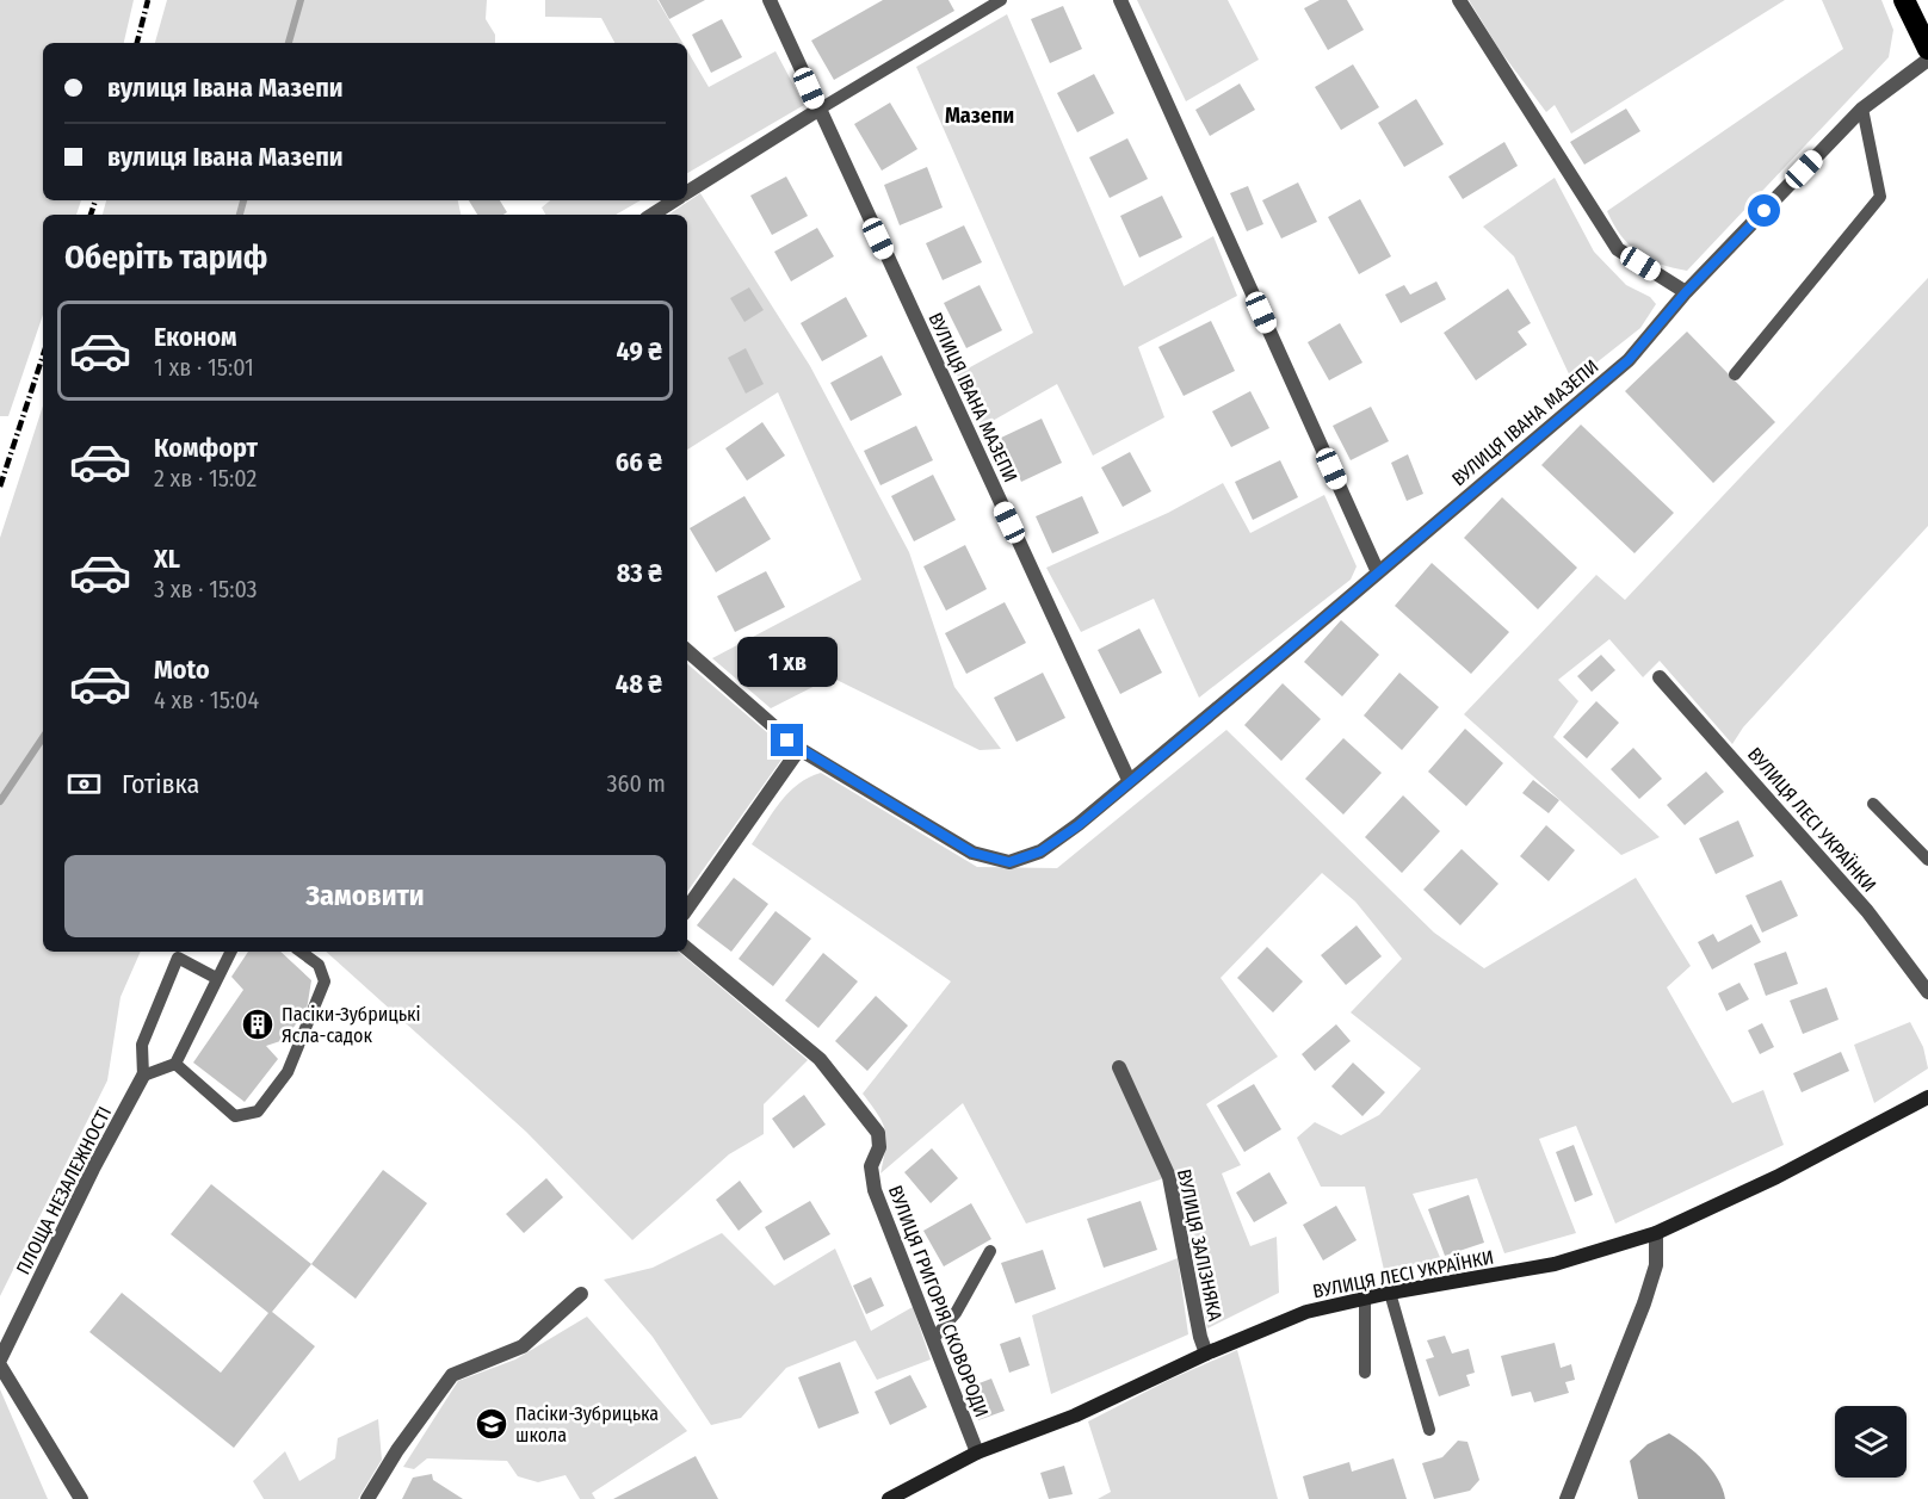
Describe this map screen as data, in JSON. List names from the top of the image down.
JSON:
{
  "streets": {
    "main road": ["ВУЛИЦЯ ЛЕСІ УКРАЇНКИ"],
    "street": [
      "ВУЛИЦЯ ІВАНА МАЗЕПИ",
      "ПЛОЩА НЕЗАЛЕЖНОСТІ",
      "ВУЛИЦЯ ЗАЛІЗНЯКА",
      "ВУЛИЦЯ ГРИГОРІЯ СКОВОРОДИ"
    ]
  },
  "crossings": [
    ["ВУЛИЦЯ ЛЕСІ УКРАЇНКИ", "ВУЛИЦЯ ЗАЛІЗНЯКА"],
    ["ВУЛИЦЯ ЛЕСІ УКРАЇНКИ", "ВУЛИЦЯ ГРИГОРІЯ СКОВОРОДИ"]
  ],
  "districts": ["Мазепи"],
  "places": {
    "building": ["Пасіки-Зубрицькі Ясла-садок"],
    "school or university": ["Пасіки-Зубрицька школа"]
  },
  "page": {
    "banner": ["вулиця Івана Мазепи", "вулиця Івана Мазепи"],
    "heading": "Оберіть тариф",
    "list": [
      {
        "name": "Економ",
        "note": "1 хв · 15:01",
        "value": "49 ₴"
      },
      {
        "name": "Комфорт",
        "note": "2 хв · 15:02",
        "value": "66 ₴"
      },
      {
        "name": "XL",
        "note": "3 хв · 15:03",
        "value": "83 ₴"
      },
      {
        "name": "Moto",
        "note": "4 хв · 15:04",
        "value": "48 ₴"
      }
    ],
    "bubble": "1 хв",
    "pay": ["Готівка", "360 m"],
    "buttons": "Замовити"
  }
}
